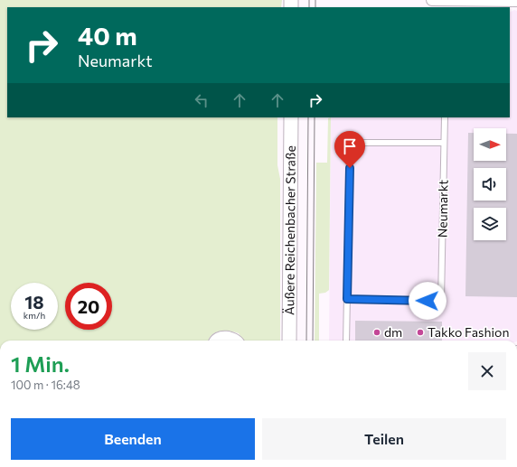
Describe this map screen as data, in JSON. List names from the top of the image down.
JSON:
{
  "streets": {
    "street": ["Äußere Reichenbacher Straße"],
    "lane": ["Neumarkt"]
  },
  "places": ["dm", "Takko Fashion"],
  "north": "right",
  "page": {
    "turn": ["40 m", "Neumarkt"],
    "speed": "18 km/h",
    "limit": "20",
    "heading": ["1 Min.", "100 m · 16:48"],
    "buttons": ["Beenden", "Teilen"]
  }
}
